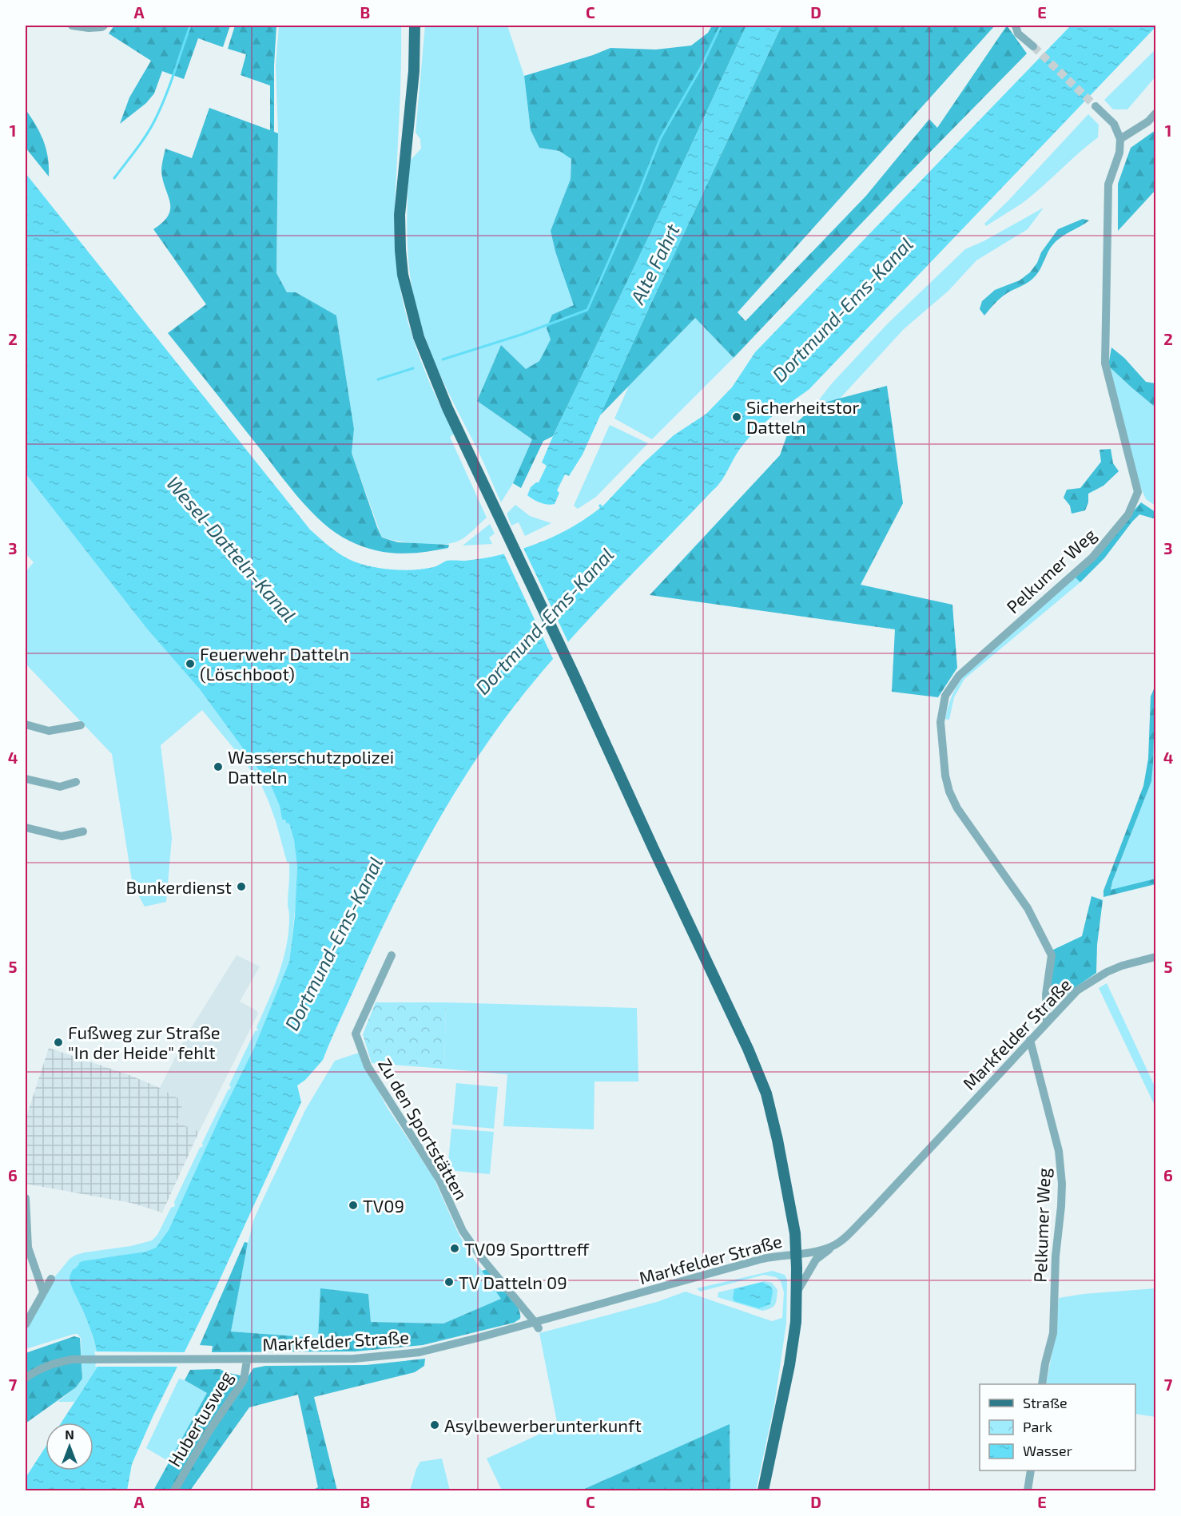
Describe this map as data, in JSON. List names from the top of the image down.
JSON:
{
  "streets": {
    "street": [
      "Pelkumer Weg",
      "Markfelder Straße",
      "Zu den Sportstätten",
      "Hubertusweg"
    ]
  },
  "crossings": [
    ["Pelkumer Weg", "Markfelder Straße"],
    ["Markfelder Straße", "Zu den Sportstätten"],
    ["Markfelder Straße", "Hubertusweg"]
  ],
  "water": ["Alte Fahrt", "Dortmund-Ems-Kanal", "Wesel-Datteln-Kanal"],
  "places": [
    "Sicherheitstor Datteln",
    "Feuerwehr Datteln (Löschboot)",
    "Wasserschutzpolizei Datteln",
    "Bunkerdienst",
    "Fußweg zur Straße \"In der Heide\" fehlt",
    "TV09",
    "TV09 Sporttreff",
    "TV Datteln 09",
    "Asylbewerberunterkunft"
  ],
  "legend": ["Straße", "Park", "Wasser"],
  "north": "top",
  "grid": {
    "columns": [
      "A",
      "B",
      "C",
      "D",
      "E"
    ],
    "rows": [
      "1",
      "2",
      "3",
      "4",
      "5",
      "6",
      "7"
    ]
  }
}
